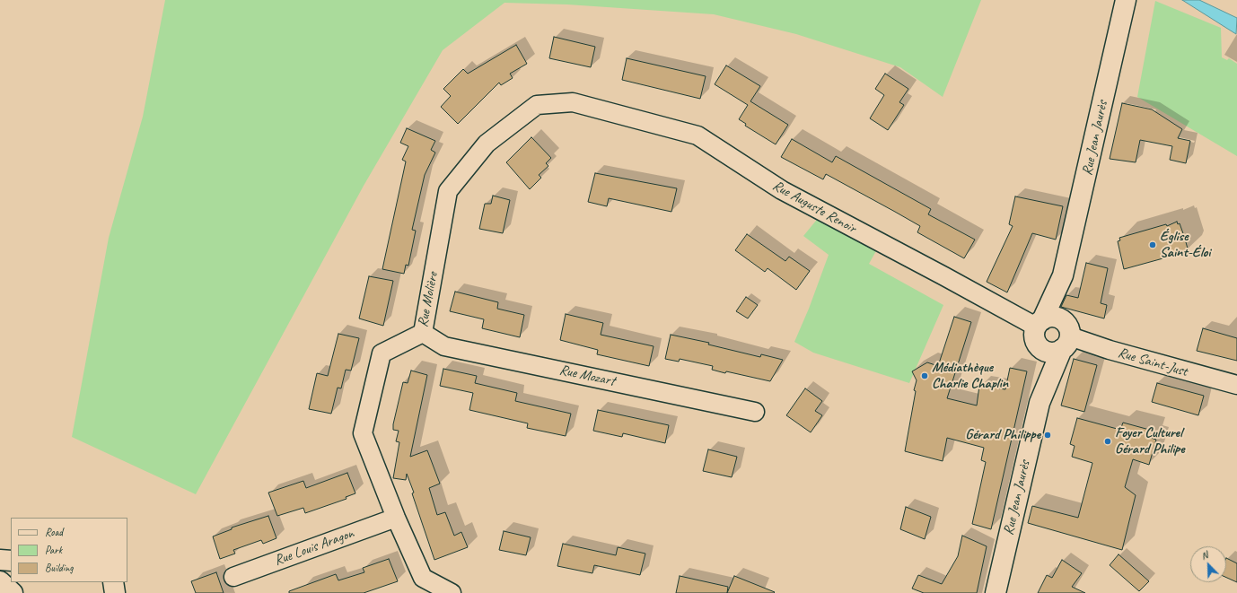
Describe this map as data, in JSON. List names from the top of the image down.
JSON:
{
  "streets": {
    "main road": ["Rue Jean Jaurès"],
    "street": [
      "Rue Auguste Renoir",
      "Rue Molière",
      "Rue Saint-Just",
      "Rue Mozart",
      "Rue Louis Aragon"
    ]
  },
  "crossings": [
    ["Rue Auguste Renoir", "Rue Molière"],
    ["Rue Auguste Renoir", "Rue Saint-Just"],
    ["Rue Molière", "Rue Mozart"],
    ["Rue Molière", "Rue Louis Aragon"]
  ],
  "places": [
    "Église Saint-Éloi",
    "Médiathèque Charlie Chaplin",
    "Gérard Philippe",
    "Foyer Culturel Gérard Philipe"
  ],
  "legend": ["Road", "Park", "Building"],
  "north": "top left"
}
